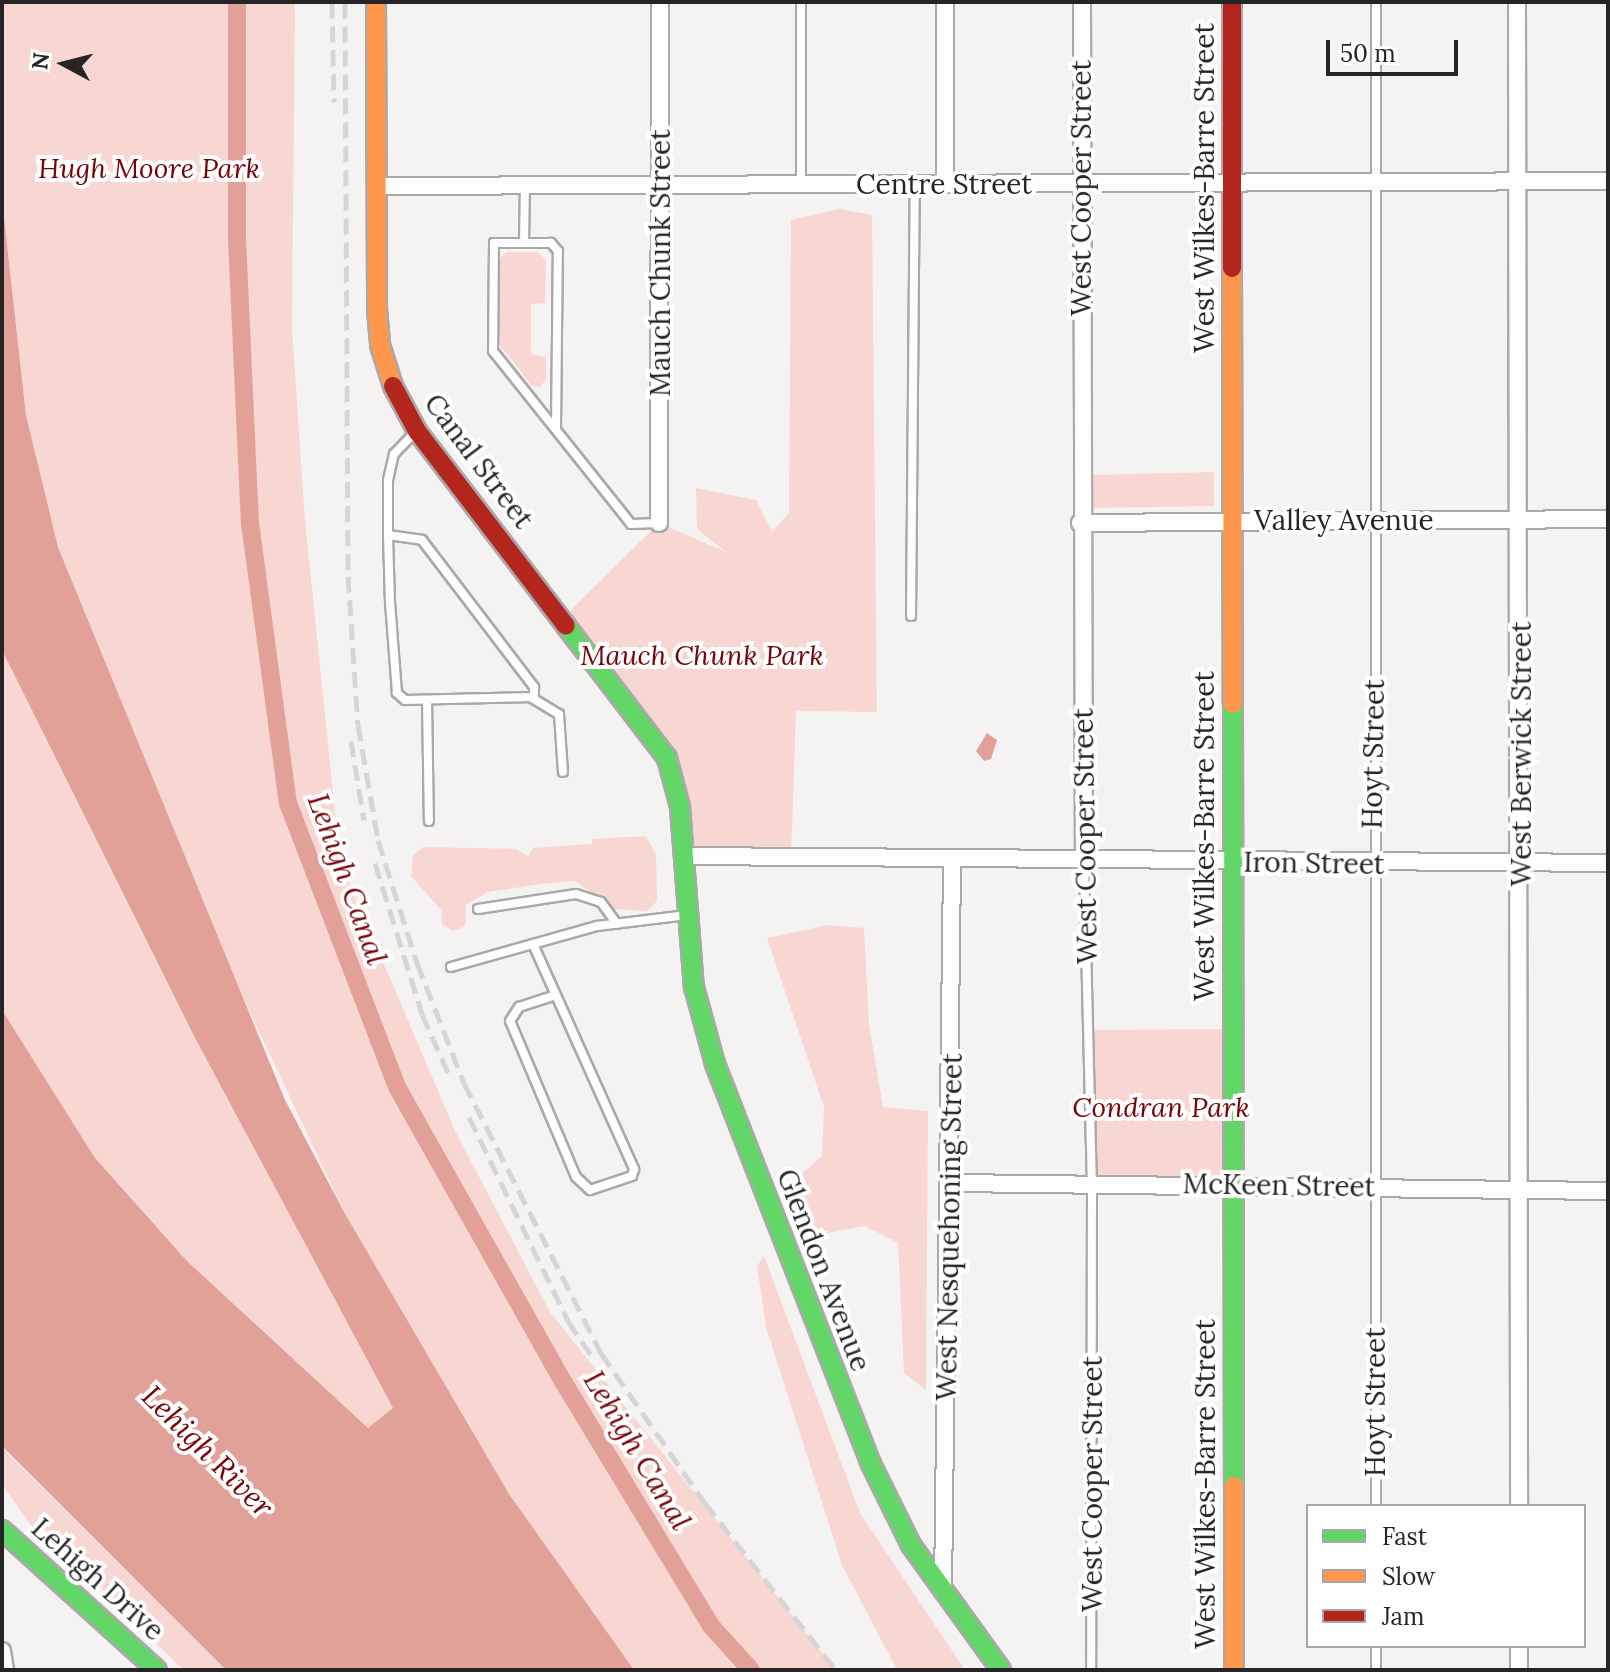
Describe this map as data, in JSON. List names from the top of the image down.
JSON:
{
  "streets": {
    "street": [
      "Centre Street",
      "West Cooper Street",
      "West Wilkes-Barre Street",
      "Mauch Chunk Street",
      "Canal Street",
      "Valley Avenue",
      "West Berwick Street",
      "Iron Street",
      "McKeen Street",
      "West Nesquehoning Street",
      "Glendon Avenue",
      "Lehigh Drive"
    ],
    "lane": ["Hoyt Street"]
  },
  "crossings": [
    ["Centre Street", "West Cooper Street"],
    ["Centre Street", "West Wilkes-Barre Street"],
    ["Centre Street", "Mauch Chunk Street"],
    ["Centre Street", "Canal Street"],
    ["Centre Street", "Hoyt Street"],
    ["Centre Street", "West Berwick Street"],
    ["West Cooper Street", "Valley Avenue"],
    ["West Cooper Street", "Iron Street"],
    ["West Cooper Street", "McKeen Street"],
    ["West Wilkes-Barre Street", "Valley Avenue"],
    ["West Wilkes-Barre Street", "Iron Street"],
    ["West Wilkes-Barre Street", "McKeen Street"],
    ["Canal Street", "Iron Street"],
    ["Canal Street", "Glendon Avenue"],
    ["Valley Avenue", "Hoyt Street"],
    ["Valley Avenue", "West Berwick Street"],
    ["Hoyt Street", "Iron Street"],
    ["Hoyt Street", "McKeen Street"],
    ["West Berwick Street", "Iron Street"],
    ["West Berwick Street", "McKeen Street"],
    ["Iron Street", "West Nesquehoning Street"],
    ["Iron Street", "Glendon Avenue"],
    ["McKeen Street", "West Nesquehoning Street"],
    ["West Nesquehoning Street", "Glendon Avenue"]
  ],
  "water": ["Lehigh Canal", "Lehigh River"],
  "parks": ["Hugh Moore Park", "Mauch Chunk Park", "Condran Park"],
  "legend": ["Fast", "Slow", "Jam"],
  "scale_bar": "50 m",
  "north": "left"
}
